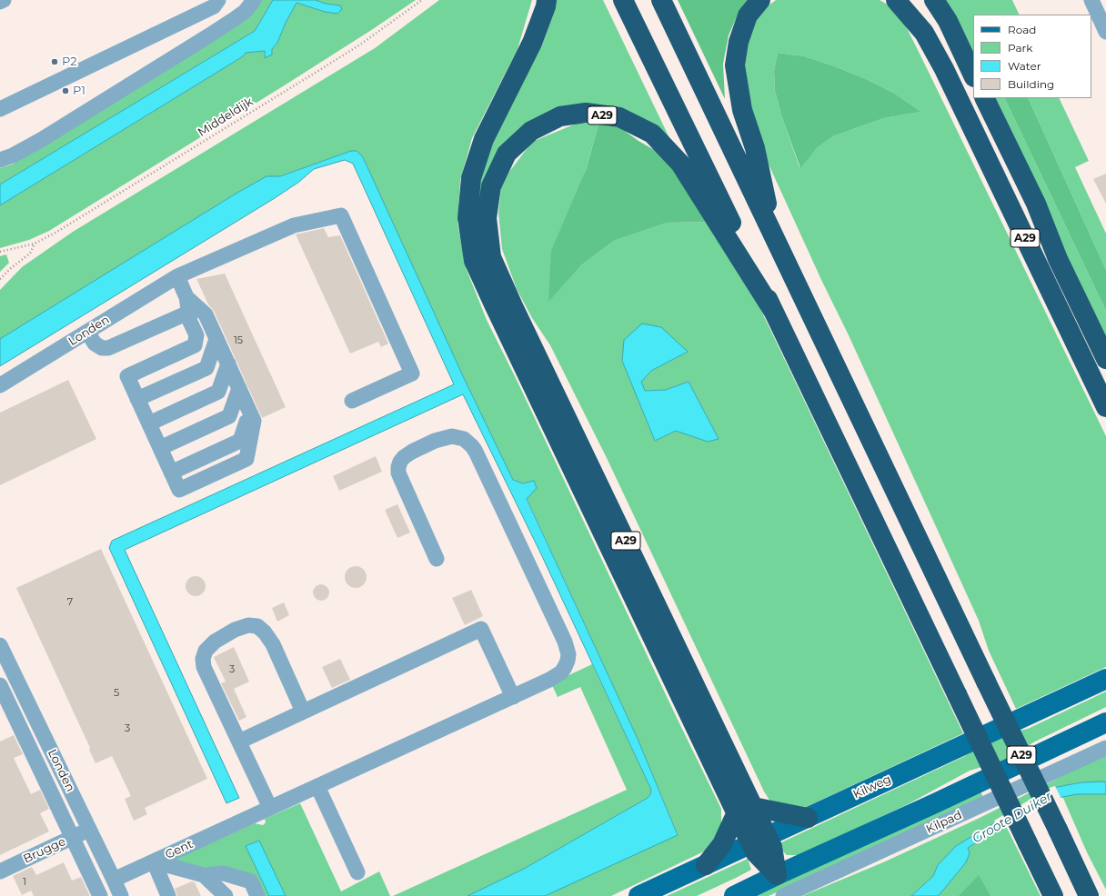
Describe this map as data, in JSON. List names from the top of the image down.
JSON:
{
  "streets": {
    "highway": ["A29"],
    "main road": ["Kilweg"],
    "street": [
      "Londen",
      "Kilpad",
      "Gent",
      "Brugge"
    ],
    "path": ["Middeldijk"]
  },
  "crossings": [
    ["A29", "Kilweg"],
    ["Londen", "Gent"],
    ["Londen", "Brugge"]
  ],
  "water": ["Groote Duiker"],
  "places": ["P2", "P1"],
  "house_numbers": [
    "15",
    "7",
    "3",
    "5",
    "3",
    "1"
  ],
  "legend": [
    "Road",
    "Park",
    "Water",
    "Building"
  ]
}
